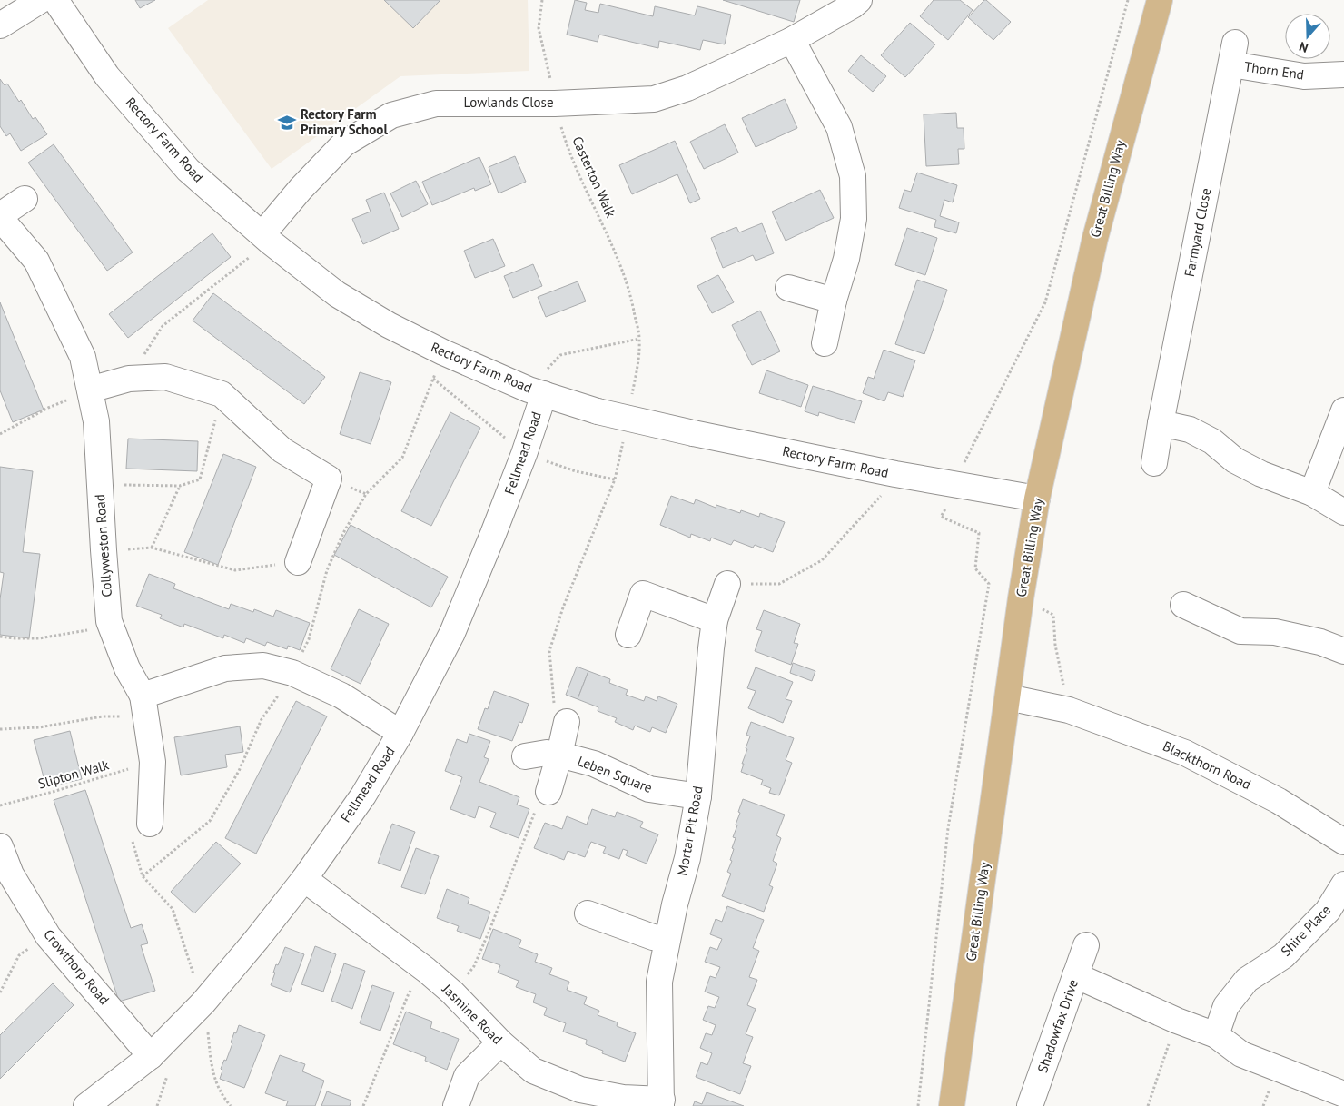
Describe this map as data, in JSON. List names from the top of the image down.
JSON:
{
  "streets": {
    "main road": ["Great Billing Way"],
    "street": [
      "Thorn End",
      "Lowlands Close",
      "Rectory Farm Road",
      "Farmyard Close",
      "Fellmead Road",
      "Collyweston Road",
      "Blackthorn Road",
      "Leben Square",
      "Mortar Pit Road",
      "Shire Place",
      "Crowthorp Road",
      "Jasmine Road",
      "Shadowfax Drive"
    ],
    "path": ["Casterton Walk", "Slipton Walk"]
  },
  "crossings": [
    ["Thorn End", "Farmyard Close"],
    ["Lowlands Close", "Rectory Farm Road"],
    ["Lowlands Close", "Casterton Walk"],
    ["Rectory Farm Road", "Great Billing Way"],
    ["Rectory Farm Road", "Fellmead Road"],
    ["Great Billing Way", "Blackthorn Road"],
    ["Fellmead Road", "Crowthorp Road"],
    ["Fellmead Road", "Jasmine Road"],
    ["Collyweston Road", "Slipton Walk"],
    ["Leben Square", "Mortar Pit Road"],
    ["Mortar Pit Road", "Jasmine Road"]
  ],
  "places": {
    "school or university": ["Rectory Farm Primary School"]
  },
  "north": "bottom"
}
